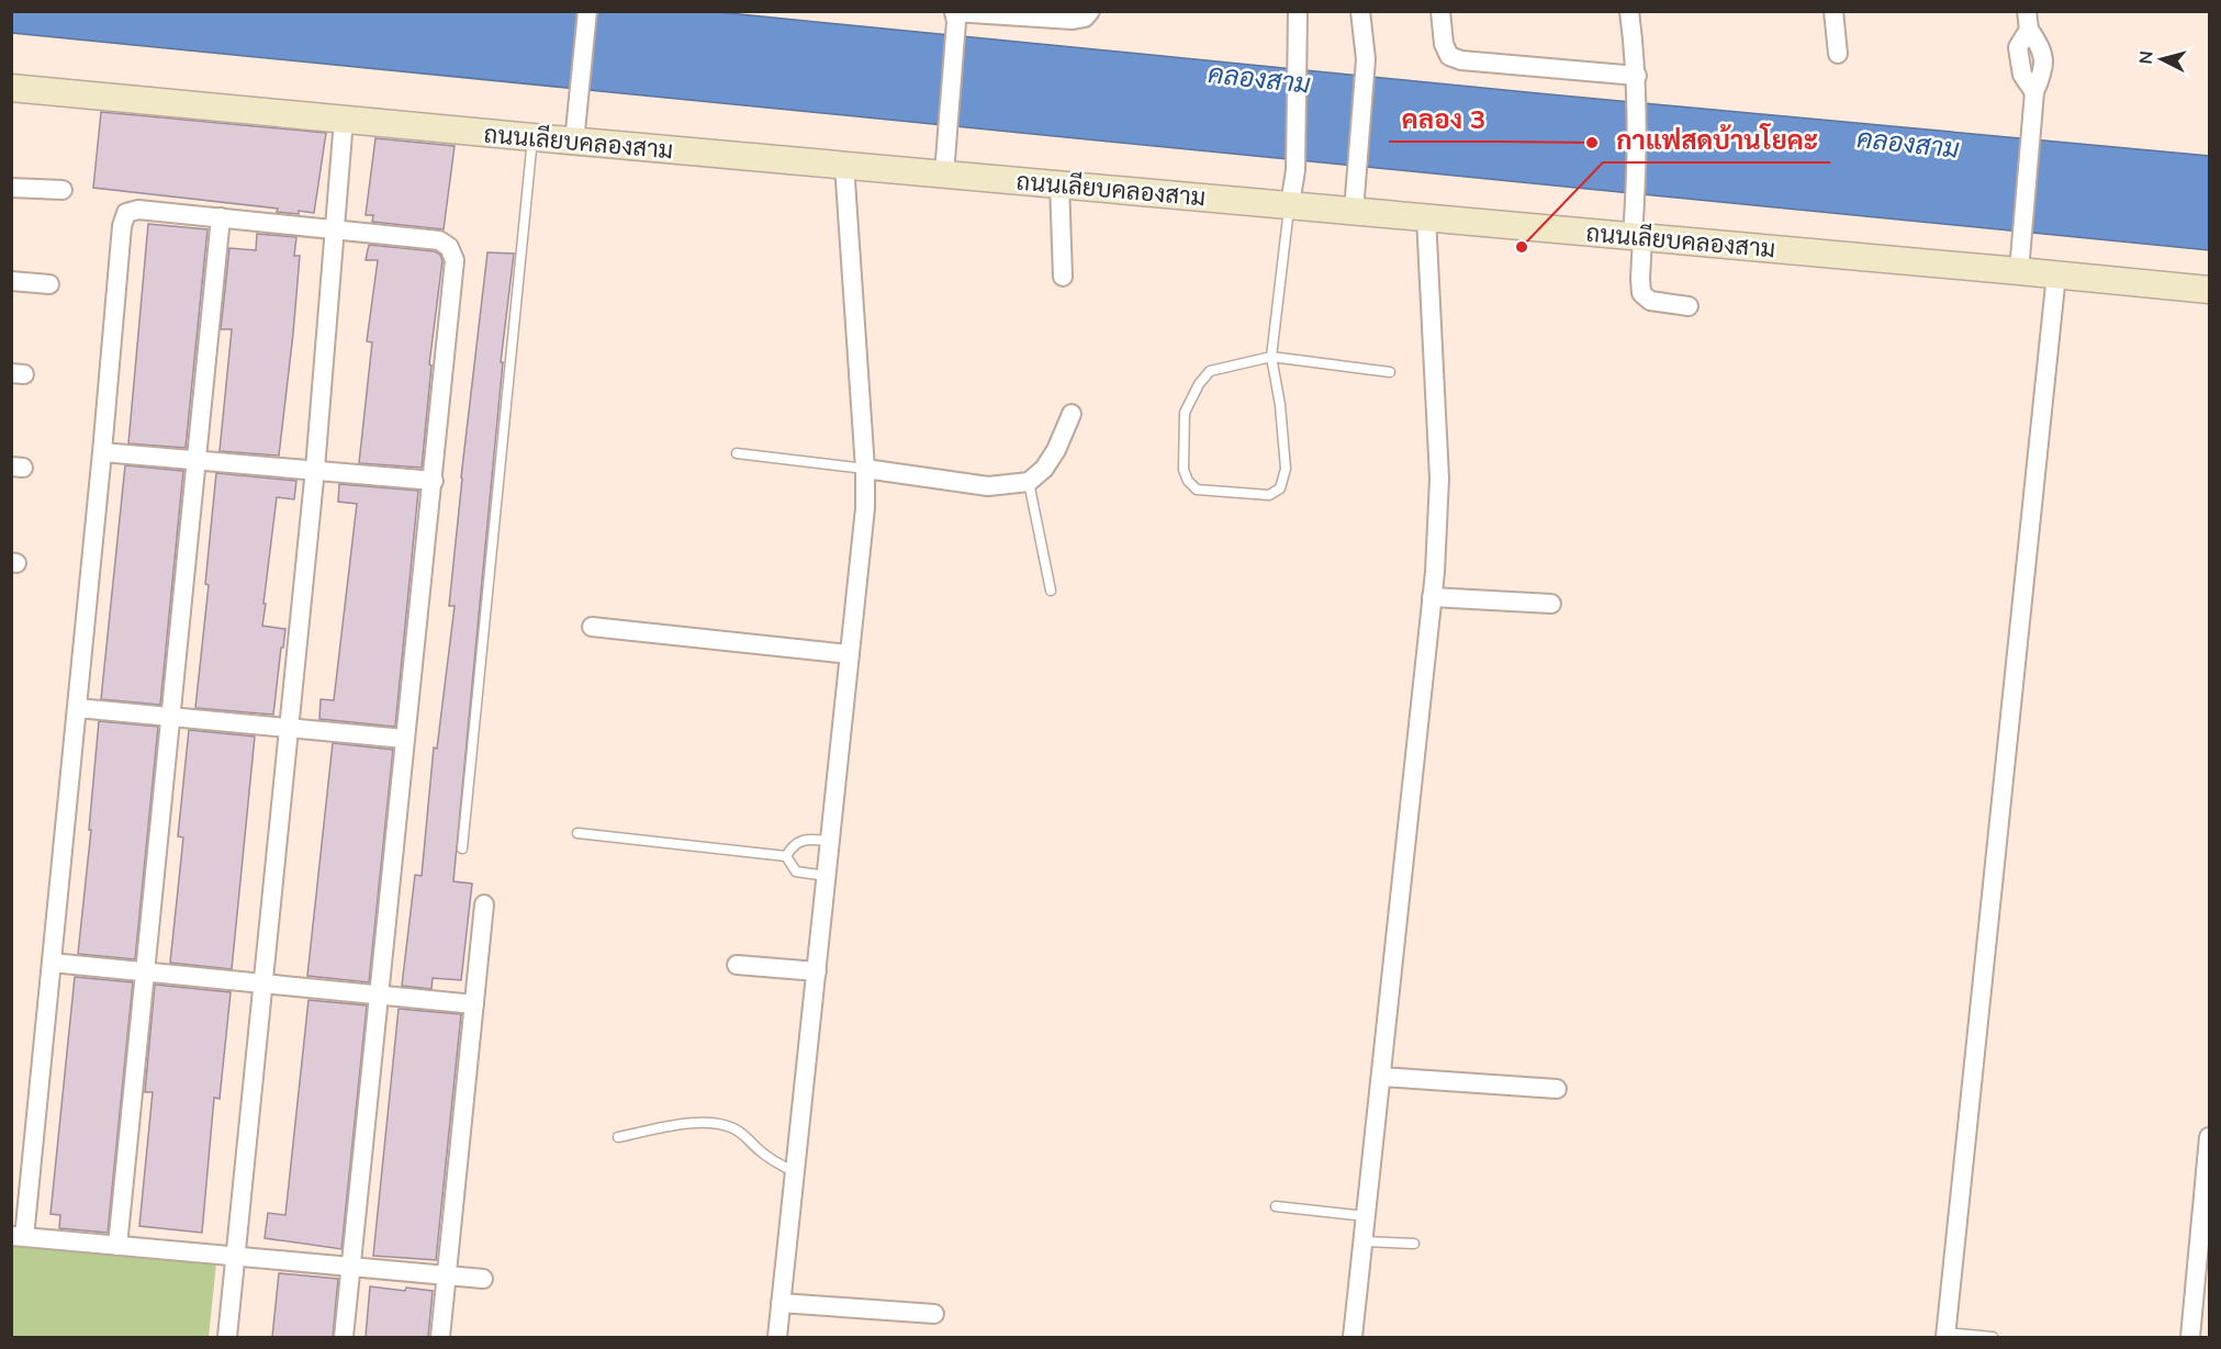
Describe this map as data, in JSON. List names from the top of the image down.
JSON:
{
  "streets": {
    "main road": ["ถนนเลียบคลองสาม"]
  },
  "water": ["คลองสาม"],
  "places": ["คลอง 3", "กาแฟสดบ้านโยคะ"],
  "north": "left"
}
